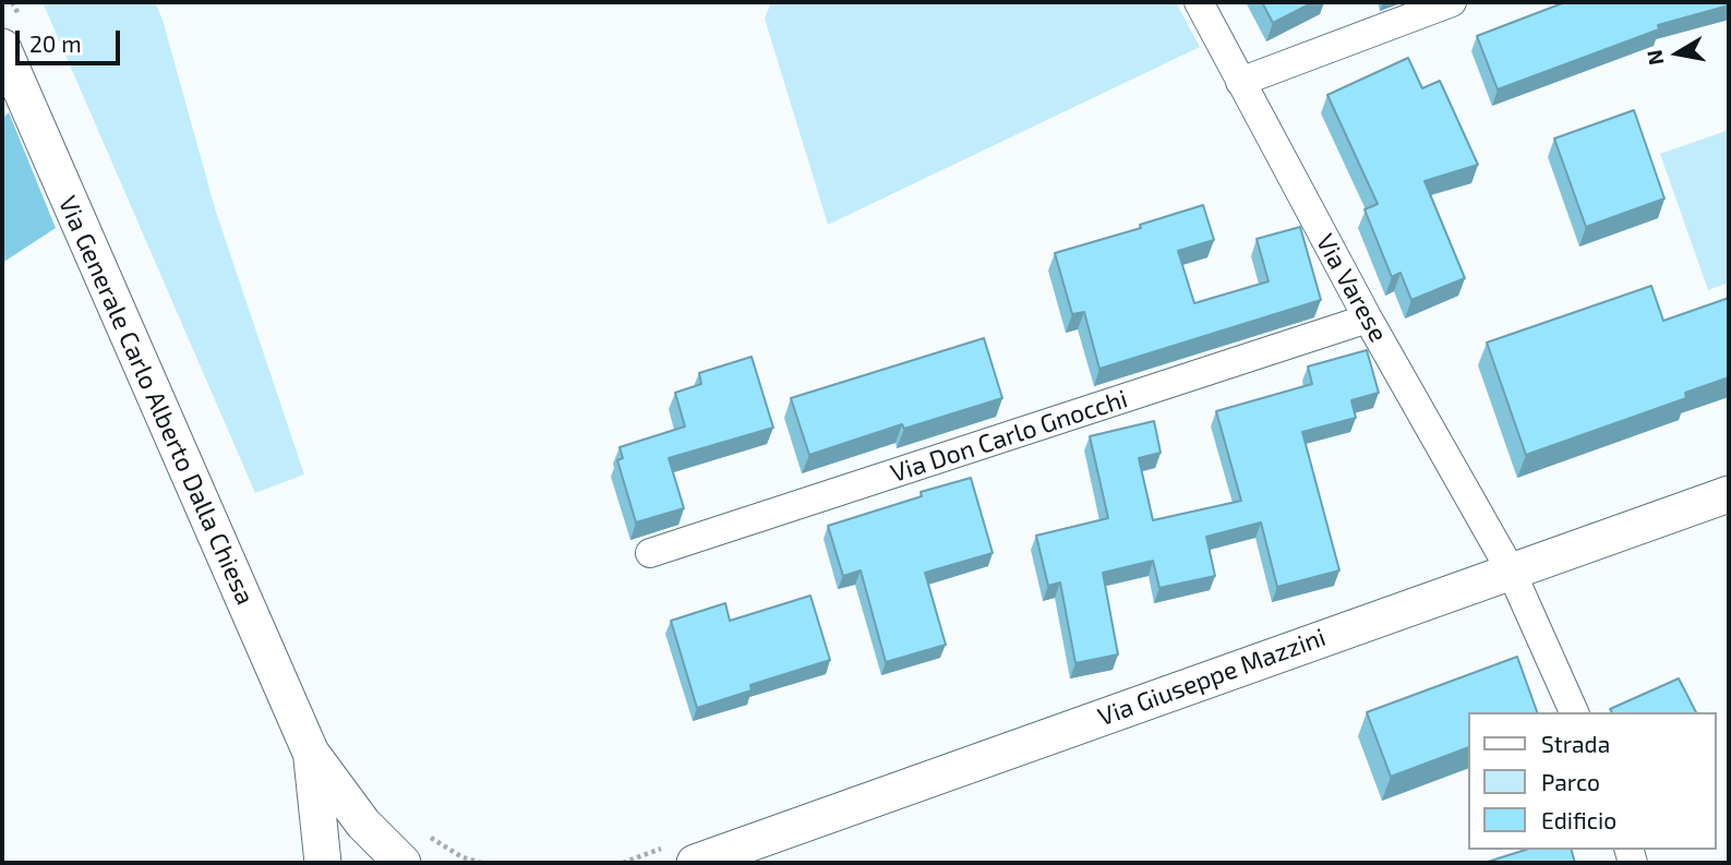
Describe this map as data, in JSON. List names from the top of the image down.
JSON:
{
  "streets": {
    "street": [
      "Via Varese",
      "Via Generale Carlo Alberto Dalla Chiesa",
      "Via Don Carlo Gnocchi",
      "Via Giuseppe Mazzini"
    ]
  },
  "crossings": [
    ["Via Varese", "Via Don Carlo Gnocchi"],
    ["Via Varese", "Via Giuseppe Mazzini"]
  ],
  "legend": ["Strada", "Parco", "Edificio"],
  "scale_bar": "20 m",
  "north": "left"
}
